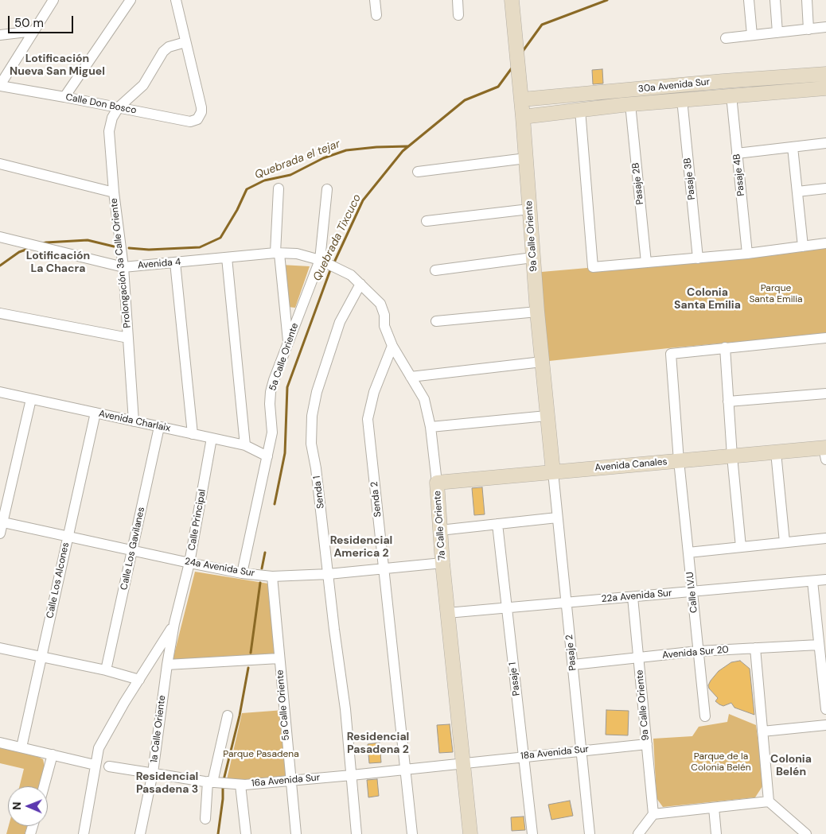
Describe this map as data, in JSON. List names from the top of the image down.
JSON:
{
  "streets": {
    "street": [
      "30a Avenida Sur",
      "Calle Don Bosco",
      "Pasaje 4B",
      "Pasaje 3B",
      "Pasaje 2B",
      "9a Calle Oriente",
      "Prolongación 3a Calle Oriente",
      "Avenida 4",
      "5a Calle Oriente",
      "Avenida Charlaix",
      "Avenida Canales",
      "Senda 1",
      "Senda 2",
      "Calle Principal",
      "7a Calle Oriente",
      "Calle Los Gavilanes",
      "24a Avenida Sur",
      "Calle Los Alcones",
      "Calle I.V.U",
      "22a Avenida Sur",
      "Pasaje 2",
      "Avenida Sur 20",
      "Pasaje 1",
      "1a Calle Oriente",
      "18a Avenida Sur",
      "16a Avenida Sur"
    ]
  },
  "crossings": [
    ["30a Avenida Sur", "Pasaje 4B"],
    ["30a Avenida Sur", "Pasaje 3B"],
    ["30a Avenida Sur", "Pasaje 2B"],
    ["30a Avenida Sur", "9a Calle Oriente"],
    ["Calle Don Bosco", "Prolongación 3a Calle Oriente"],
    ["9a Calle Oriente", "Avenida Canales"],
    ["9a Calle Oriente", "22a Avenida Sur"],
    ["9a Calle Oriente", "Pasaje 2"],
    ["9a Calle Oriente", "Avenida Sur 20"],
    ["9a Calle Oriente", "18a Avenida Sur"],
    ["Prolongación 3a Calle Oriente", "Avenida 4"],
    ["Prolongación 3a Calle Oriente", "Avenida Charlaix"],
    ["Avenida 4", "5a Calle Oriente"],
    ["Avenida 4", "7a Calle Oriente"],
    ["5a Calle Oriente", "Avenida Charlaix"],
    ["5a Calle Oriente", "7a Calle Oriente"],
    ["5a Calle Oriente", "24a Avenida Sur"],
    ["5a Calle Oriente", "16a Avenida Sur"],
    ["Avenida Charlaix", "Calle Principal"],
    ["Avenida Charlaix", "Calle Los Gavilanes"],
    ["Avenida Charlaix", "Calle Los Alcones"],
    ["Avenida Canales", "7a Calle Oriente"],
    ["Avenida Canales", "Calle I.V.U"],
    ["Avenida Canales", "Pasaje 2"],
    ["Senda 1", "7a Calle Oriente"],
    ["Senda 1", "24a Avenida Sur"],
    ["Senda 1", "16a Avenida Sur"],
    ["Senda 2", "7a Calle Oriente"],
    ["Senda 2", "24a Avenida Sur"],
    ["Senda 2", "16a Avenida Sur"],
    ["Calle Principal", "24a Avenida Sur"],
    ["Calle Principal", "1a Calle Oriente"],
    ["7a Calle Oriente", "24a Avenida Sur"],
    ["7a Calle Oriente", "22a Avenida Sur"],
    ["7a Calle Oriente", "18a Avenida Sur"],
    ["7a Calle Oriente", "16a Avenida Sur"],
    ["Calle Los Gavilanes", "24a Avenida Sur"],
    ["24a Avenida Sur", "Calle Los Alcones"],
    ["Calle I.V.U", "22a Avenida Sur"],
    ["Calle I.V.U", "Avenida Sur 20"],
    ["22a Avenida Sur", "Pasaje 2"],
    ["22a Avenida Sur", "Pasaje 1"],
    ["Pasaje 2", "Avenida Sur 20"],
    ["Pasaje 2", "18a Avenida Sur"],
    ["Pasaje 1", "18a Avenida Sur"],
    ["1a Calle Oriente", "16a Avenida Sur"],
    ["18a Avenida Sur", "16a Avenida Sur"]
  ],
  "districts": [
    "Lotificación Nueva San Miguel",
    "Lotificación La Chacra",
    "Colonia Santa Emilia",
    "Residencial America 2",
    "Residencial Pasadena 2",
    "Colonia Belén",
    "Residencial Pasadena 3"
  ],
  "water": ["Quebrada el tejar", "Quebrada Tixcuco"],
  "parks": ["Parque Santa Emilia", "Parque Pasadena", "Parque de la Colonia Belén"],
  "scale_bar": "50 m",
  "north": "left"
}
